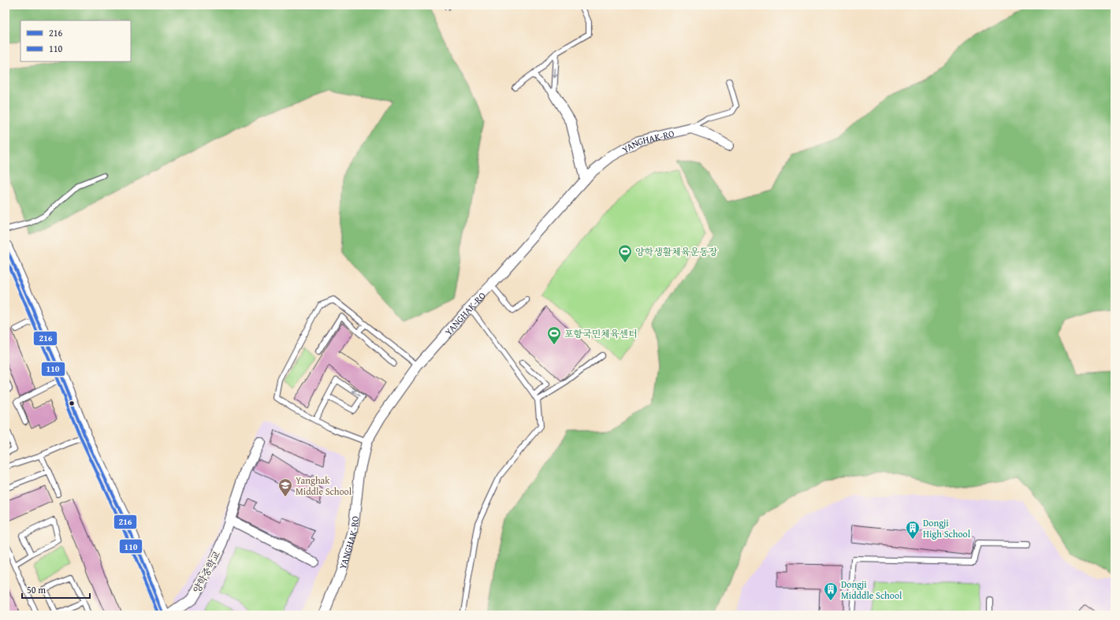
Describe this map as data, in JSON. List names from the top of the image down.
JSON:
{
  "streets": {
    "street": ["YANGHAK-RO", "양학중학교"]
  },
  "places": {
    "sports": ["양학생활체육운동장", "포항국민체육센터"],
    "school or university": ["Yanghak Middle School"],
    "building": ["Dongji High School", "Dongji Midddle School"]
  },
  "lines": ["transit line 216", "transit line 110"],
  "legend": ["216", "110"],
  "scale_bar": "50 m"
}
